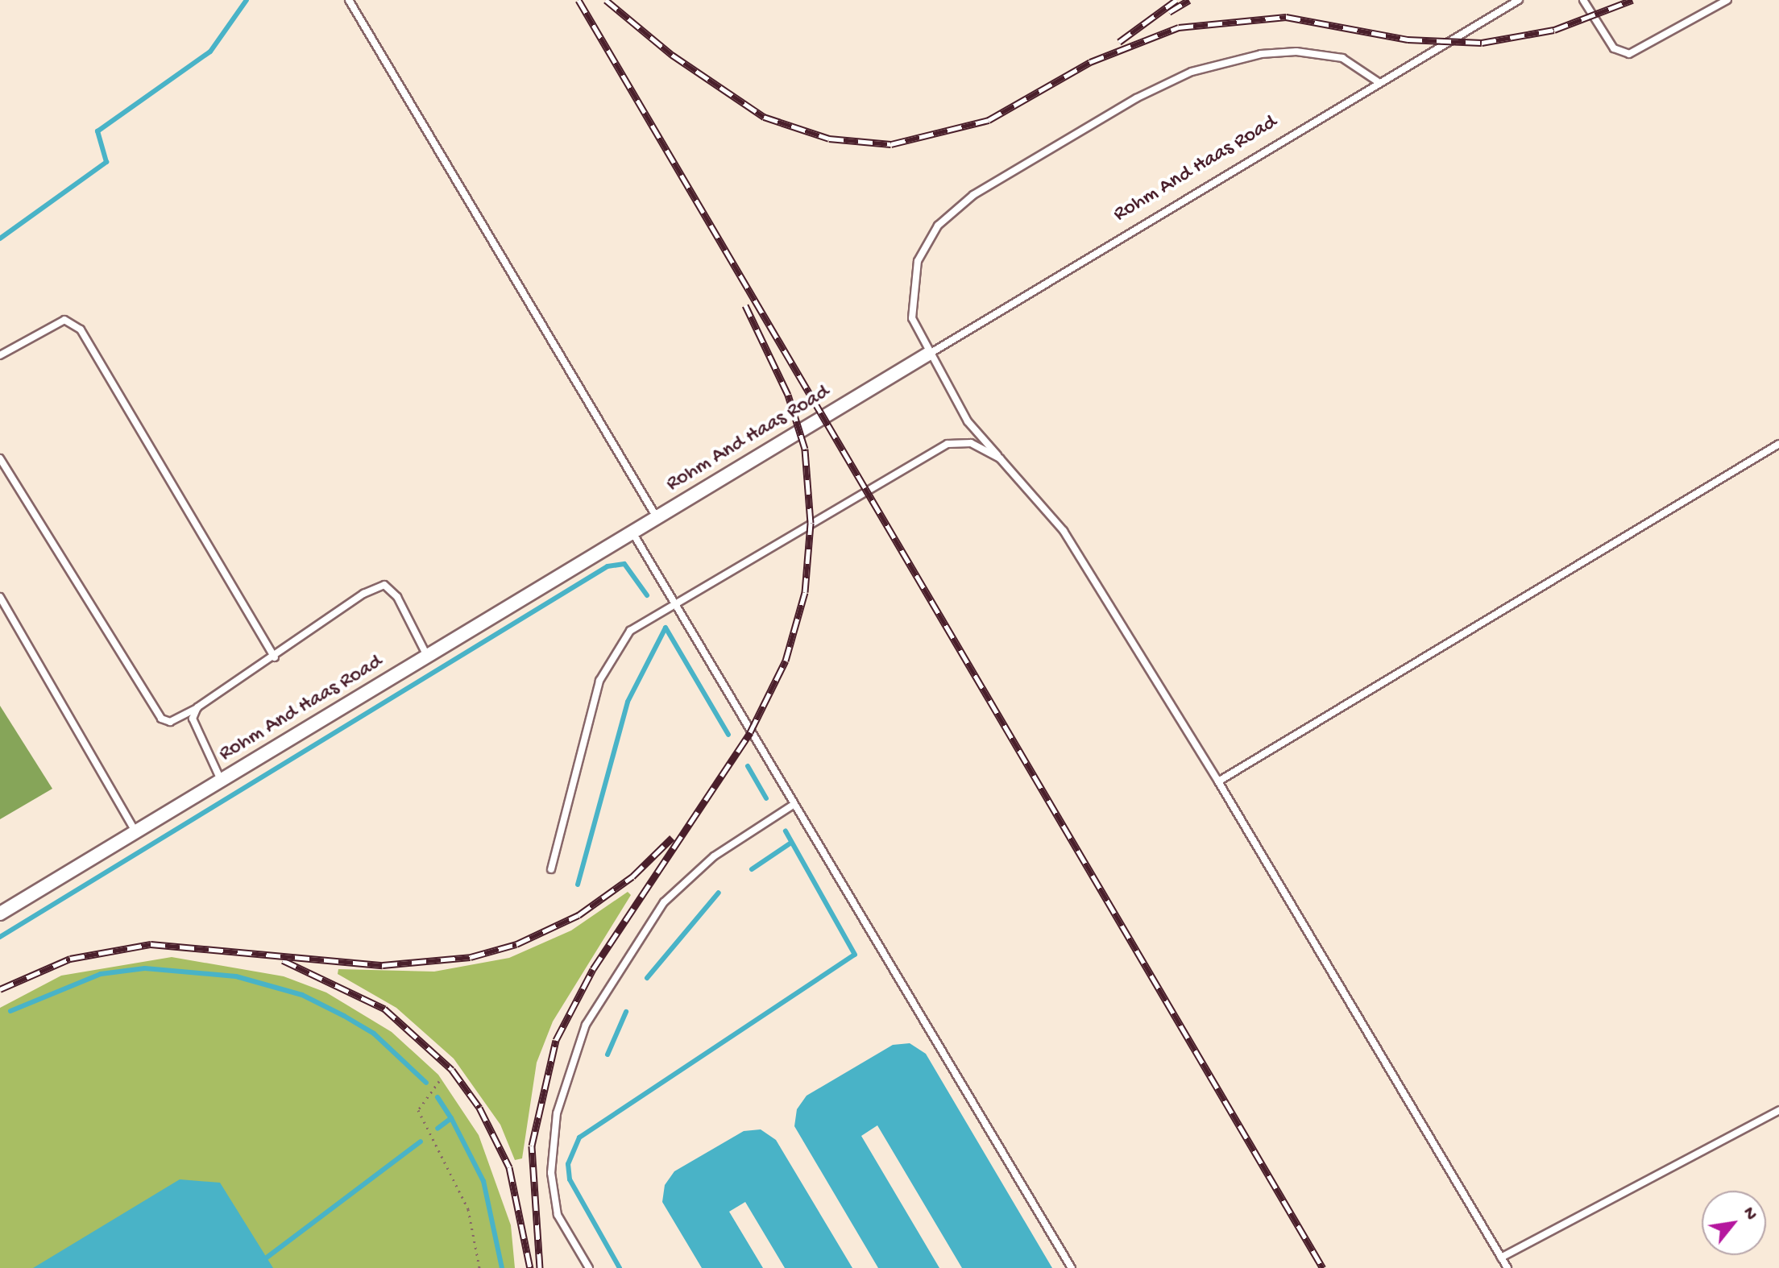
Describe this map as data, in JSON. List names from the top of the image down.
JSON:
{
  "streets": {
    "street": ["Rohm And Haas Road"]
  },
  "north": "top right"
}
